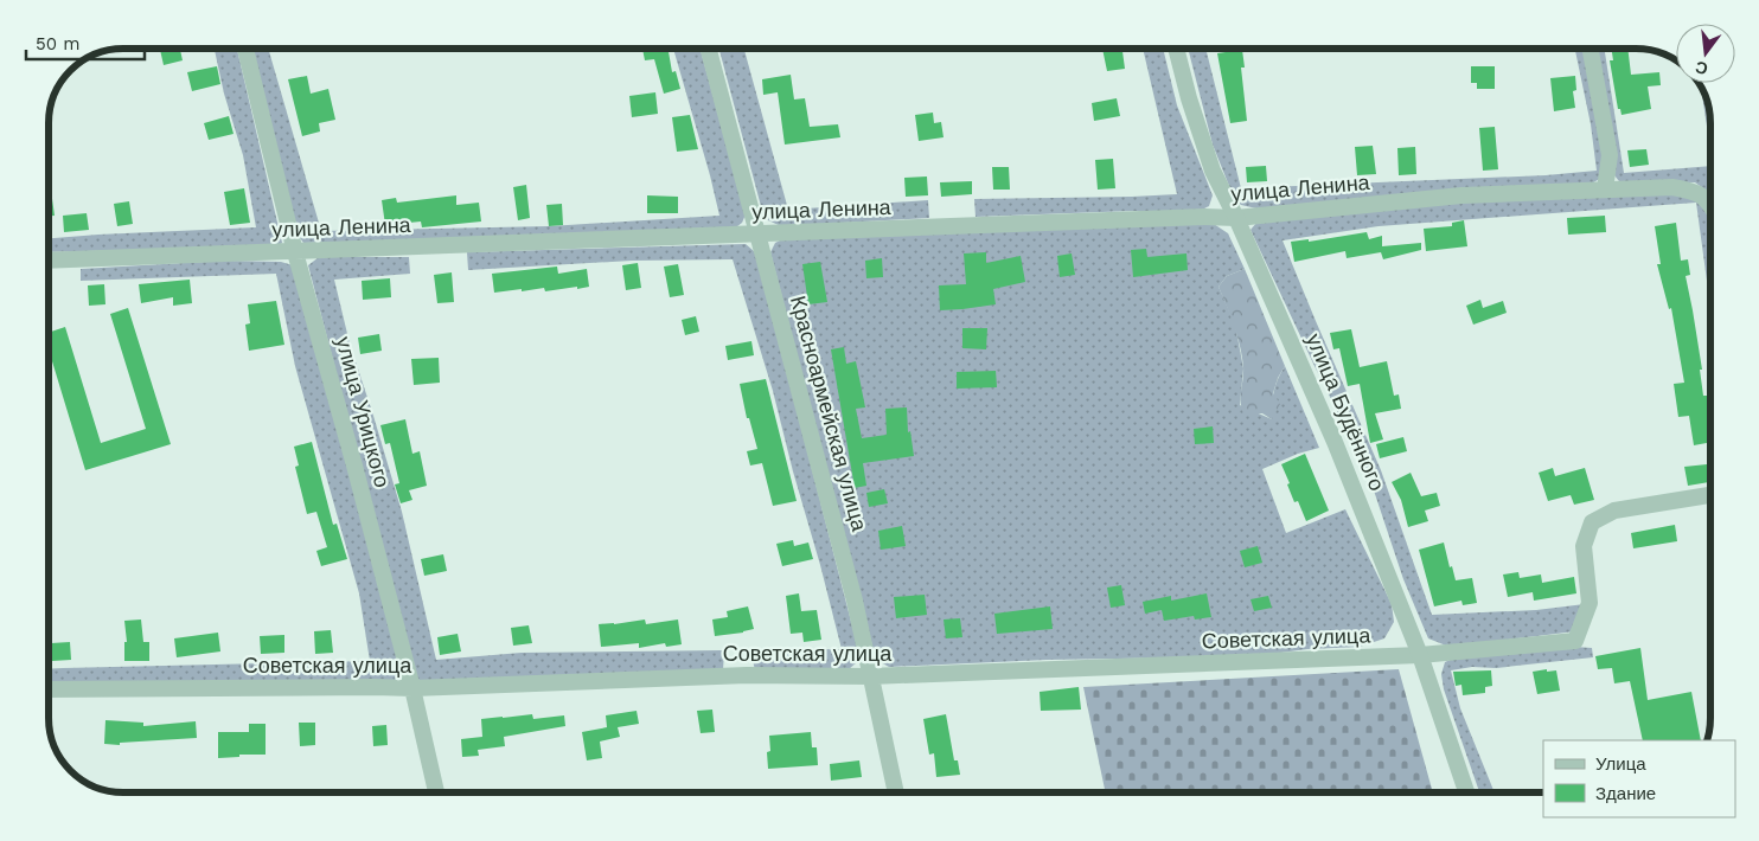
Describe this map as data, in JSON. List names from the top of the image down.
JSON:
{
  "streets": {
    "street": [
      "улица Ленина",
      "улица Урицкого",
      "улица Будённого",
      "Красноармейская улица",
      "Советская улица"
    ]
  },
  "crossings": [
    ["улица Ленина", "улица Урицкого"],
    ["улица Ленина", "улица Будённого"],
    ["улица Ленина", "Красноармейская улица"],
    ["улица Урицкого", "Советская улица"],
    ["улица Будённого", "Советская улица"],
    ["Красноармейская улица", "Советская улица"]
  ],
  "legend": ["Улица", "Здание"],
  "scale_bar": "50 m",
  "north": "bottom"
}
